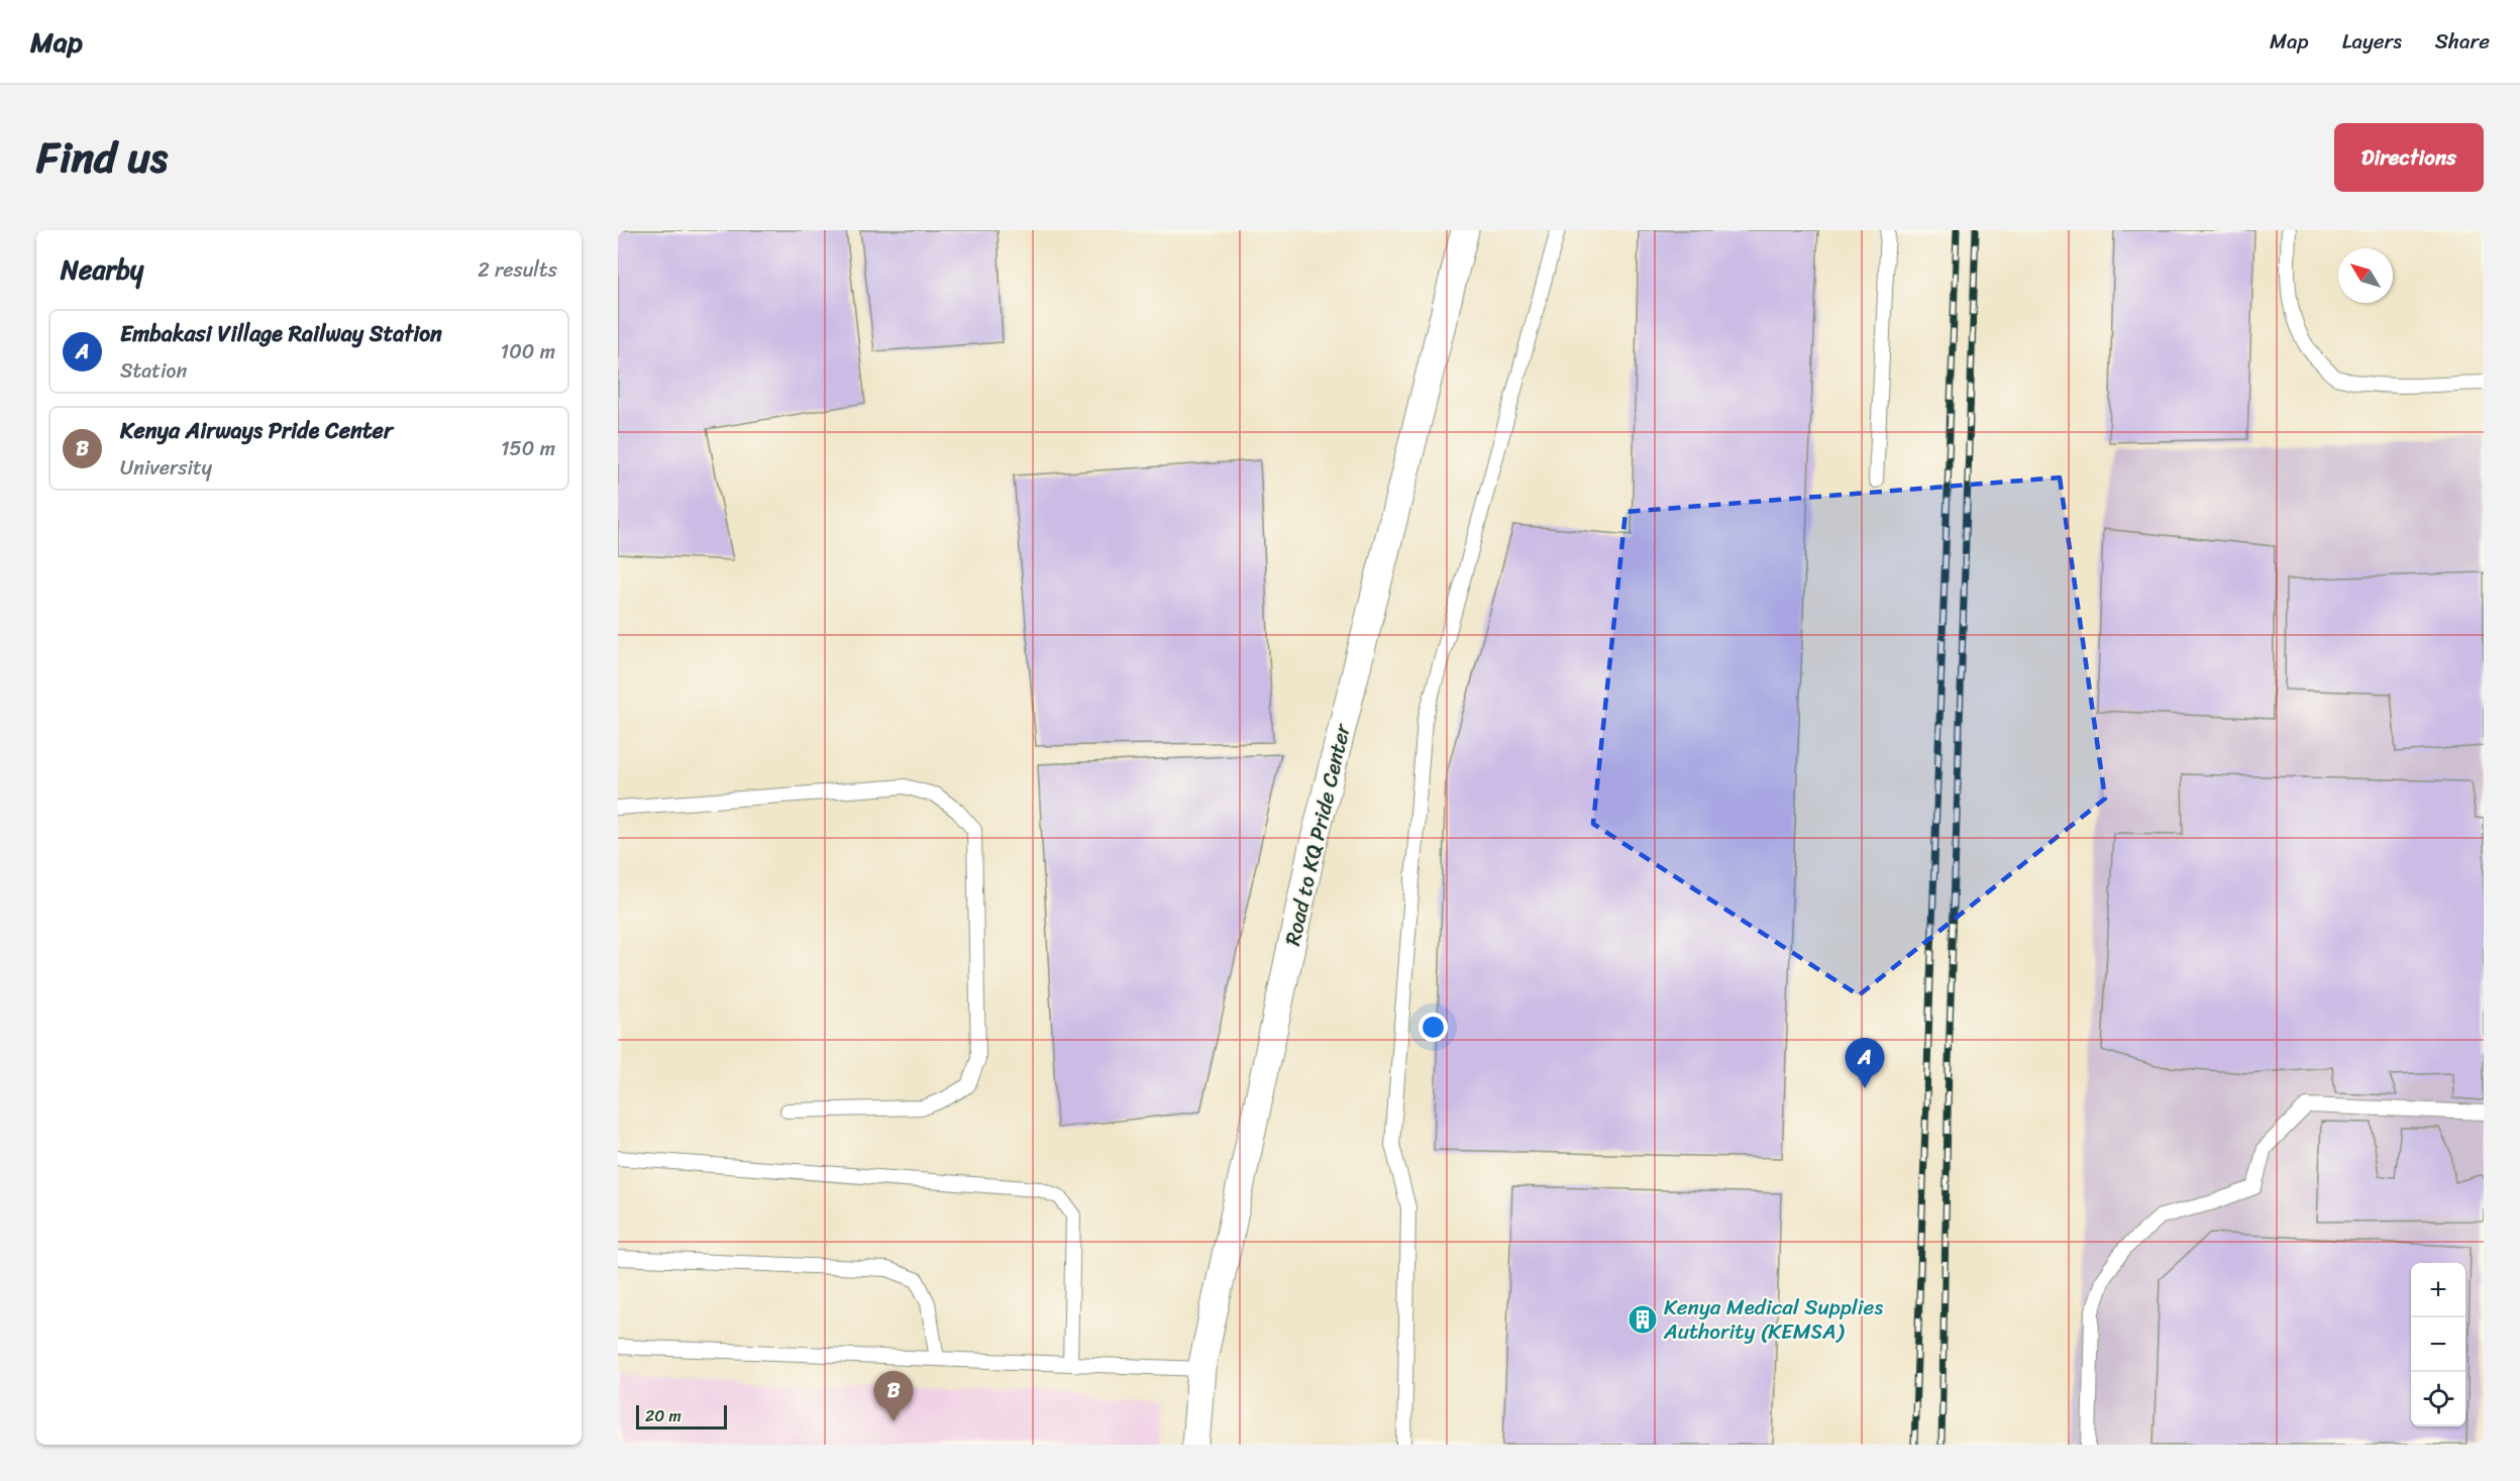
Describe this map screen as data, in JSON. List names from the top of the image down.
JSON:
{
  "streets": {
    "street": ["Road to KQ Pride Center"]
  },
  "places": {
    "building": ["Kenya Medical Supplies Authority (KEMSA)"]
  },
  "scale_bar": "20 m",
  "north": "top left",
  "page": {
    "header": "Map",
    "nav": ["Map", "Layers", "Share"],
    "title": "Find us",
    "buttons": "Directions",
    "heading": ["Nearby", "2 results"],
    "list": [
      {
        "mark": "A",
        "name": "Embakasi Village Railway Station",
        "note": "Station",
        "value": "100 m"
      },
      {
        "mark": "B",
        "name": "Kenya Airways Pride Center",
        "note": "University",
        "value": "150 m"
      }
    ],
    "pins": ["A", "B"],
    "map_buttons": ["+", "−"],
    "scale": "20 m"
  }
}
